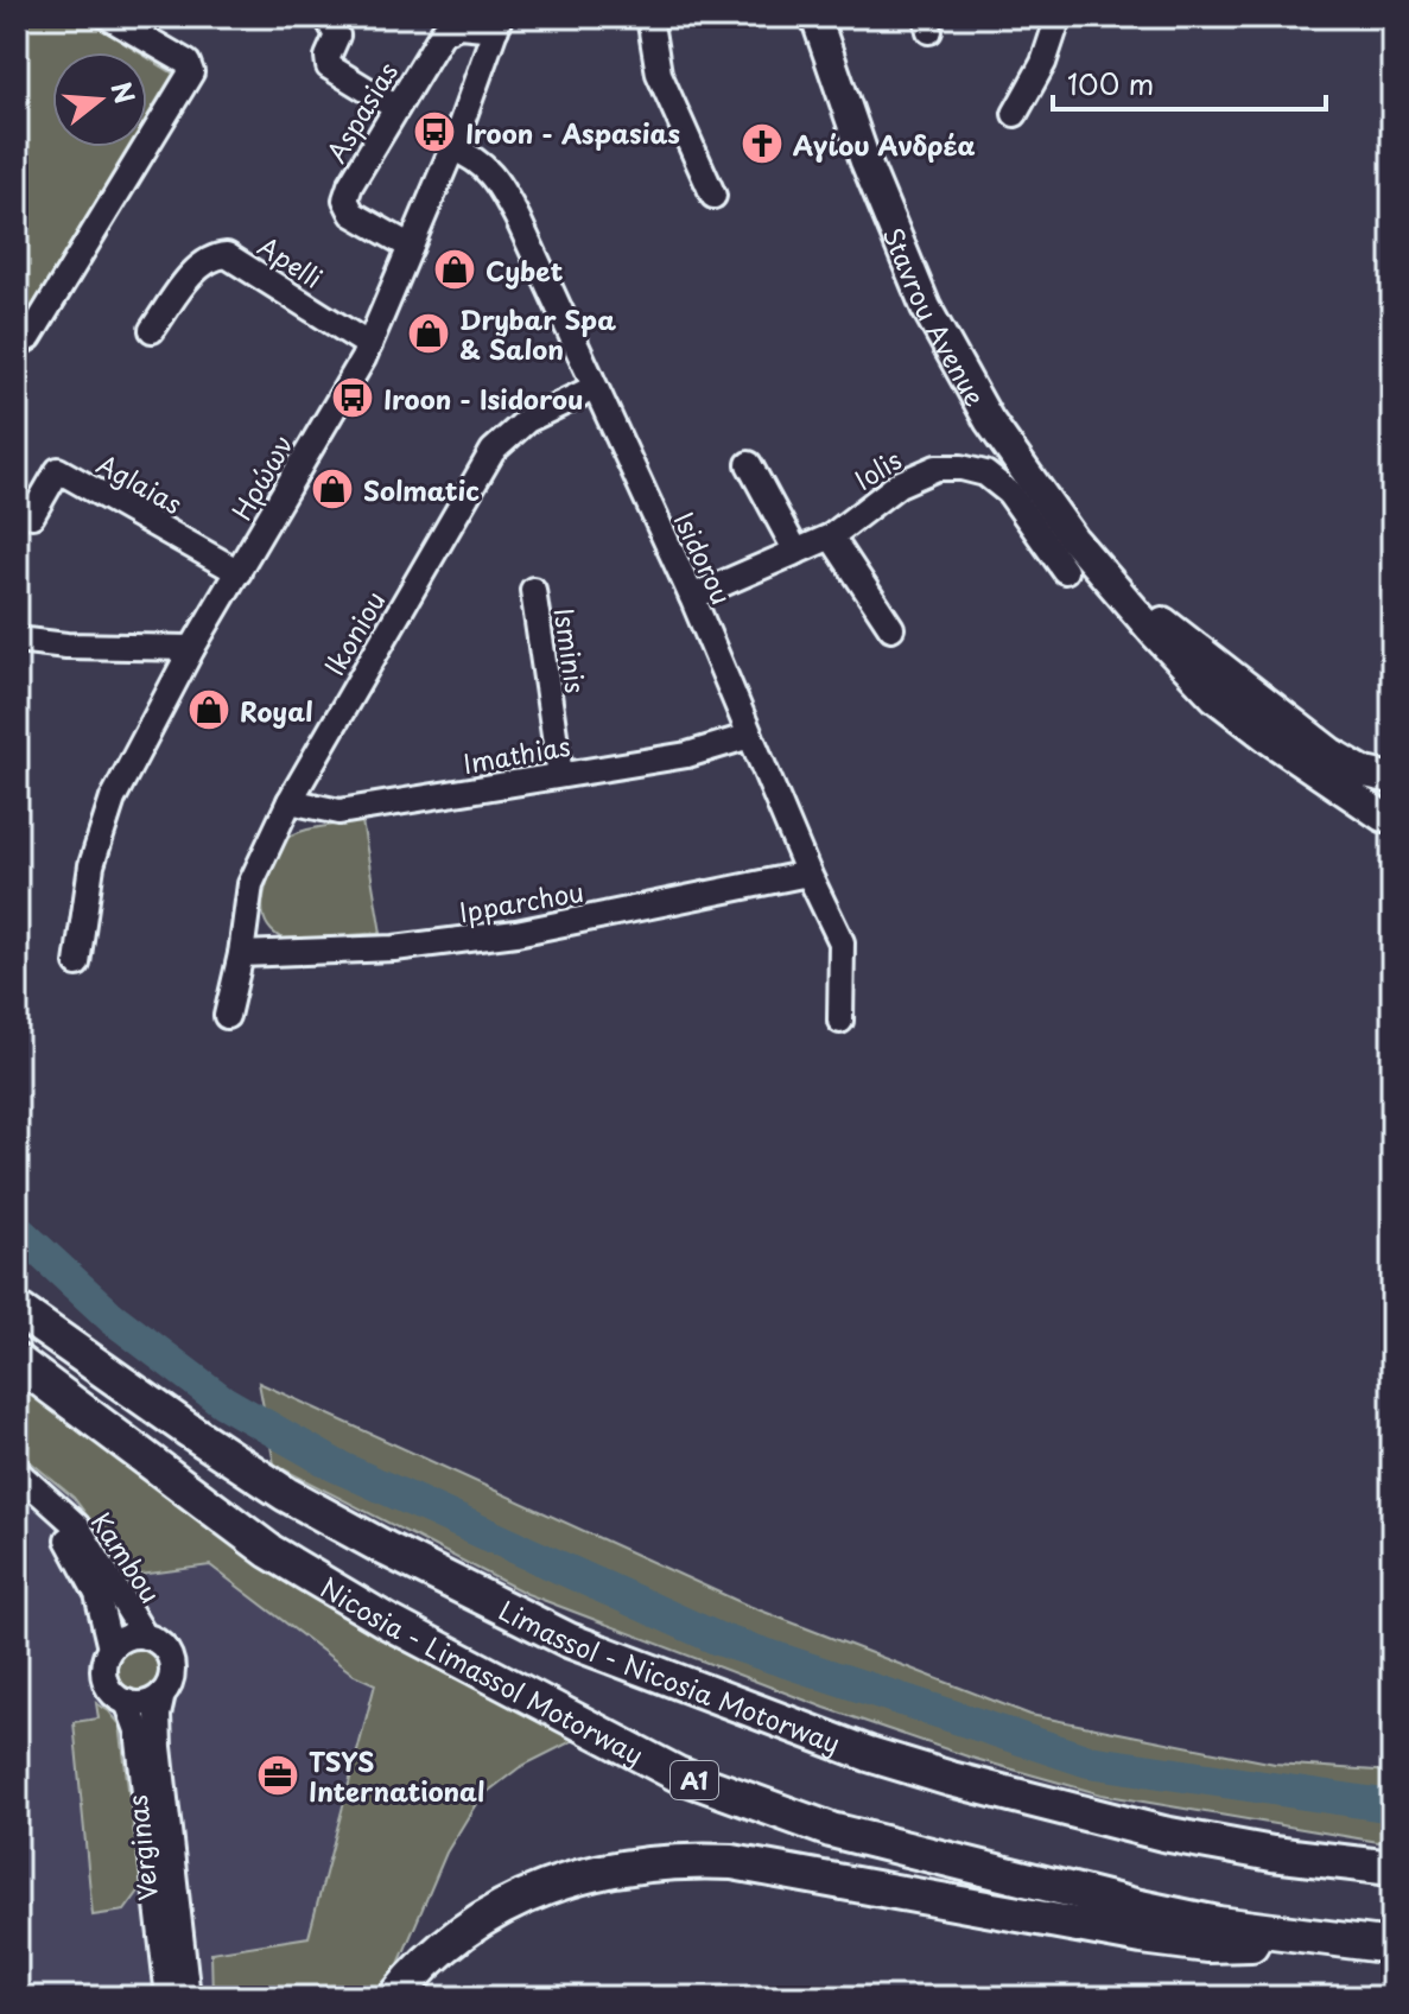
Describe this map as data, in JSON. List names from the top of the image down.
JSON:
{
  "streets": {
    "highway": ["Nicosia - Limassol Motorway", "Limassol - Nicosia Motorway", "A1"],
    "main road": ["Stavrou Avenue"],
    "street": [
      "Aspasias",
      "Apelli",
      "Iolis",
      "Ηρώων",
      "Aglaias",
      "Isidorou",
      "Ikoniou",
      "Isminis",
      "Imathias",
      "Ipparchou",
      "Kambou",
      "Verginas"
    ]
  },
  "crossings": [
    ["Aspasias", "Ηρώων"],
    ["Apelli", "Ηρώων"],
    ["Iolis", "Isidorou"],
    ["Ηρώων", "Aglaias"],
    ["Ηρώων", "Isidorou"],
    ["Isidorou", "Ikoniou"],
    ["Isidorou", "Imathias"],
    ["Isidorou", "Ipparchou"],
    ["Ikoniou", "Imathias"],
    ["Ikoniou", "Ipparchou"],
    ["Isminis", "Imathias"],
    ["Kambou", "Verginas"]
  ],
  "places": {
    "bus stop": ["Iroon - Aspasias", "Iroon - Isidorou"],
    "church": ["Αγίου Ανδρέα"],
    "shop": [
      "Cybet",
      "Drybar Spa & Salon",
      "Solmatic",
      "Royal"
    ],
    "office": ["TSYS International"]
  },
  "scale_bar": "100 m",
  "north": "right"
}
